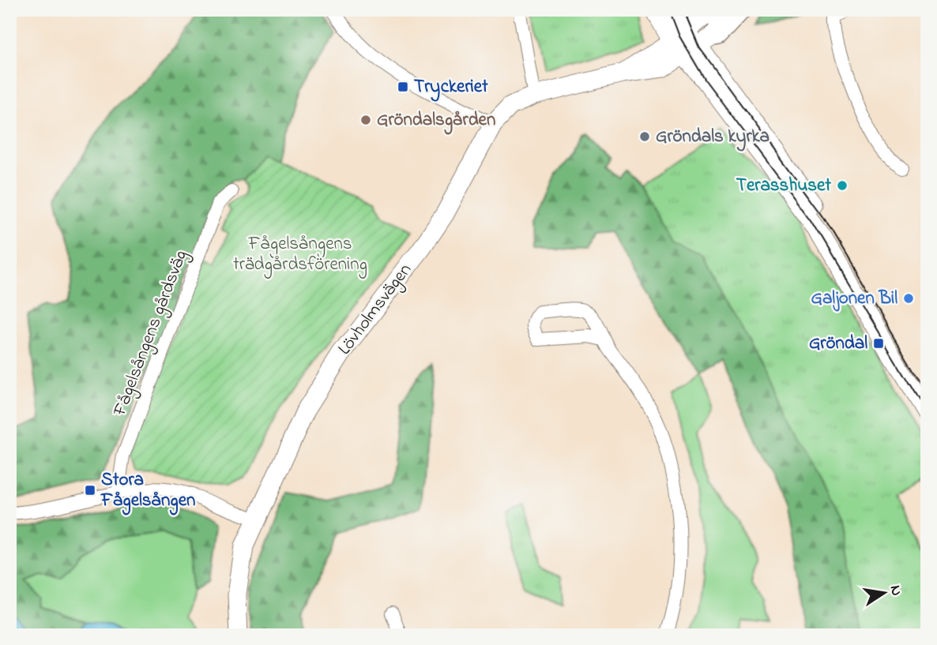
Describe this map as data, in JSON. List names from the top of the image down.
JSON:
{
  "streets": {
    "street": ["Lövholmsvägen", "Fågelsångens gårdsväg"]
  },
  "parks": ["Fågelsångens trädgårdsförening"],
  "places": {
    "transit": ["Tryckeriet", "Gröndal", "Stora Fågelsången"],
    "other": [
      "Gröndalsgården",
      "Gröndals kyrka",
      "Terasshuset",
      "Galjonen Bil"
    ]
  },
  "north": "right"
}
